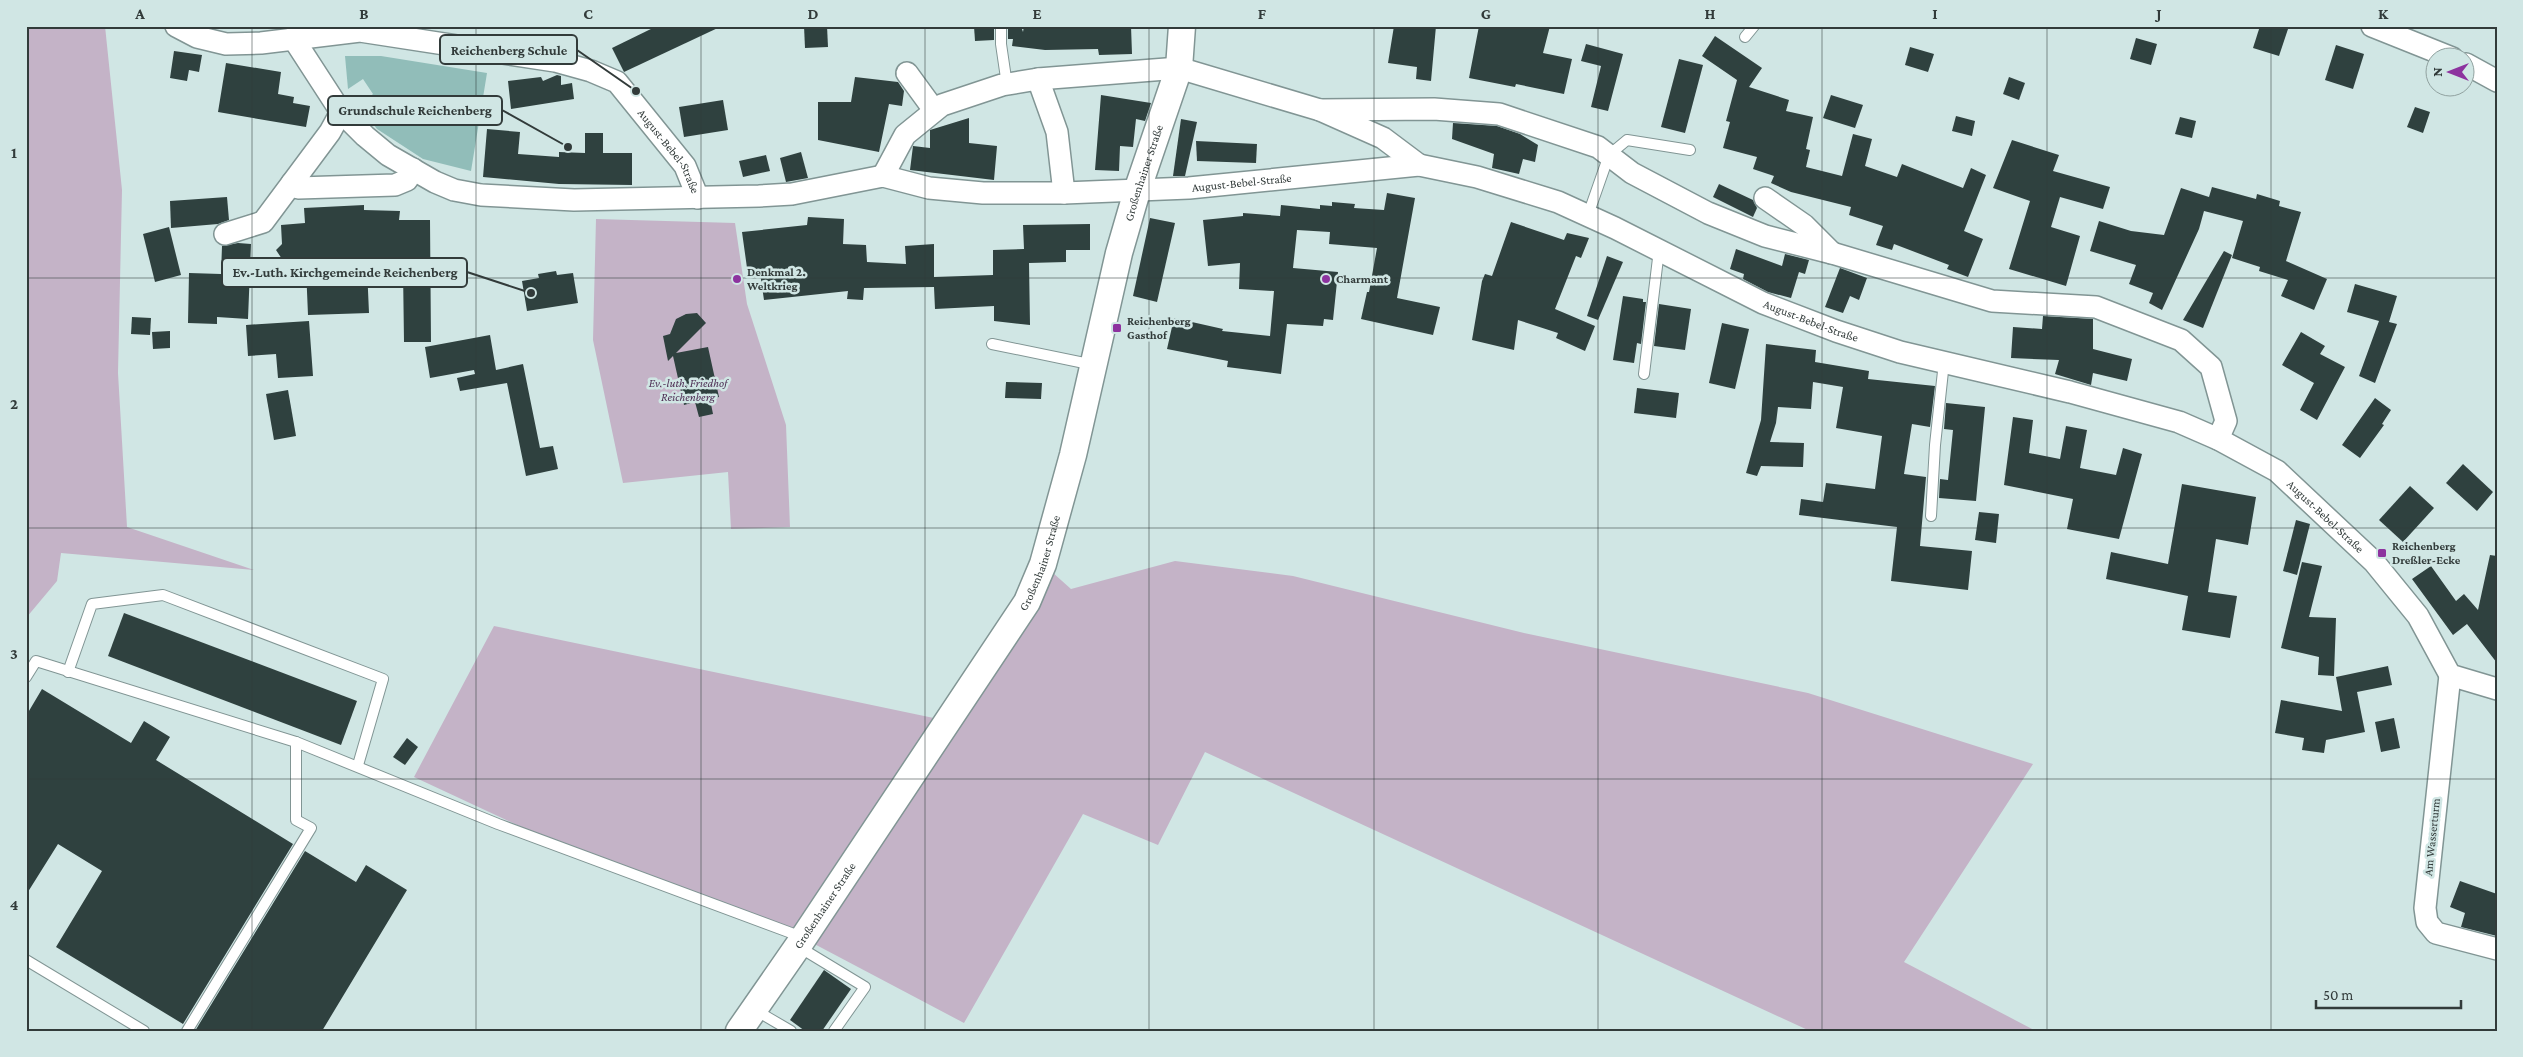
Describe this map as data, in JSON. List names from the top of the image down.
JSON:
{
  "streets": {
    "street": ["August-Bebel-Straße", "Großenhainer Straße", "Am Wasserturm"]
  },
  "crossings": [
    ["August-Bebel-Straße", "Großenhainer Straße"],
    ["August-Bebel-Straße", "Am Wasserturm"]
  ],
  "parks": ["Ev.-luth. Friedhof Reichenberg"],
  "places": {
    "other": [
      "Reichenberg Schule",
      "Grundschule Reichenberg",
      "Denkmal 2. Weltkrieg",
      "Charmant",
      "Ev.-Luth. Kirchgemeinde Reichenberg"
    ],
    "transit": ["Reichenberg Gasthof", "Reichenberg Dreßler-Ecke"]
  },
  "scale_bar": "50 m",
  "north": "left",
  "grid": {
    "columns": [
      "A",
      "B",
      "C",
      "D",
      "E",
      "F",
      "G",
      "H",
      "I",
      "J",
      "K"
    ],
    "rows": [
      "1",
      "2",
      "3",
      "4"
    ]
  }
}
